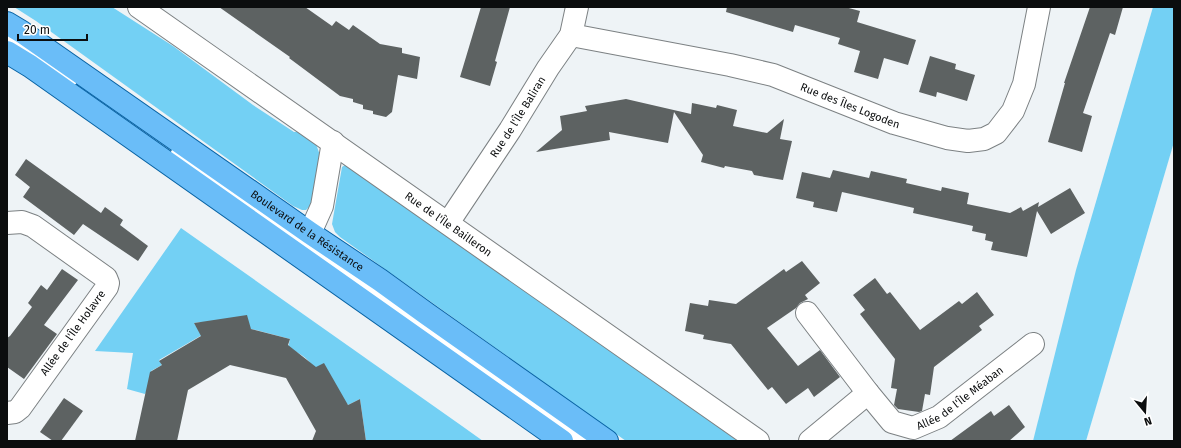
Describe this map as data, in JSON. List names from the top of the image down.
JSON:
{
  "streets": {
    "main road": ["Boulevard de la Résistance"],
    "street": [
      "Rue des Îles Logoden",
      "Rue de l'Île Baliran",
      "Rue de l'Île Bailleron",
      "Allée de l'Île Holavre",
      "Allée de l'Île Méaban"
    ]
  },
  "crossings": [
    ["Rue des Îles Logoden", "Rue de l'Île Baliran"],
    ["Rue de l'Île Baliran", "Rue de l'Île Bailleron"]
  ],
  "scale_bar": "20 m",
  "north": "bottom"
}
